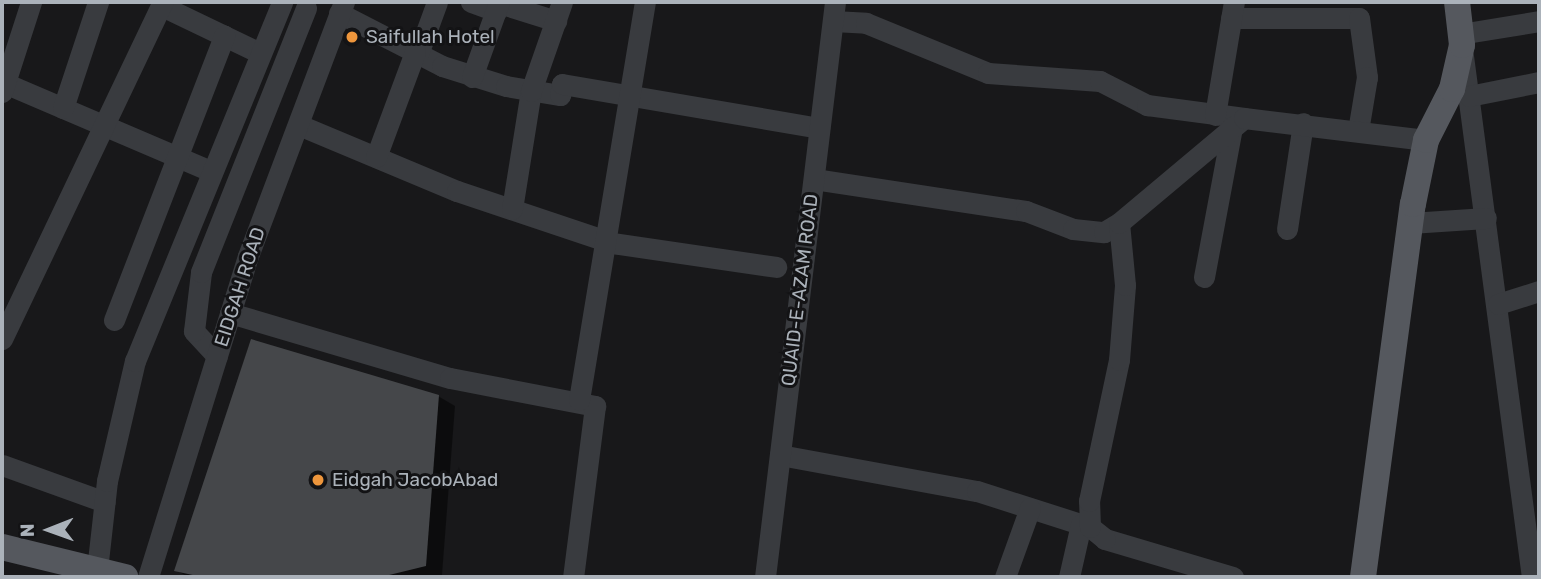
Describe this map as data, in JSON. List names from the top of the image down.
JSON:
{
  "streets": {
    "street": ["EIDGAH ROAD", "QUAID-E-AZAM ROAD"]
  },
  "places": ["Saifullah Hotel", "Eidgah JacobAbad"],
  "north": "left"
}
